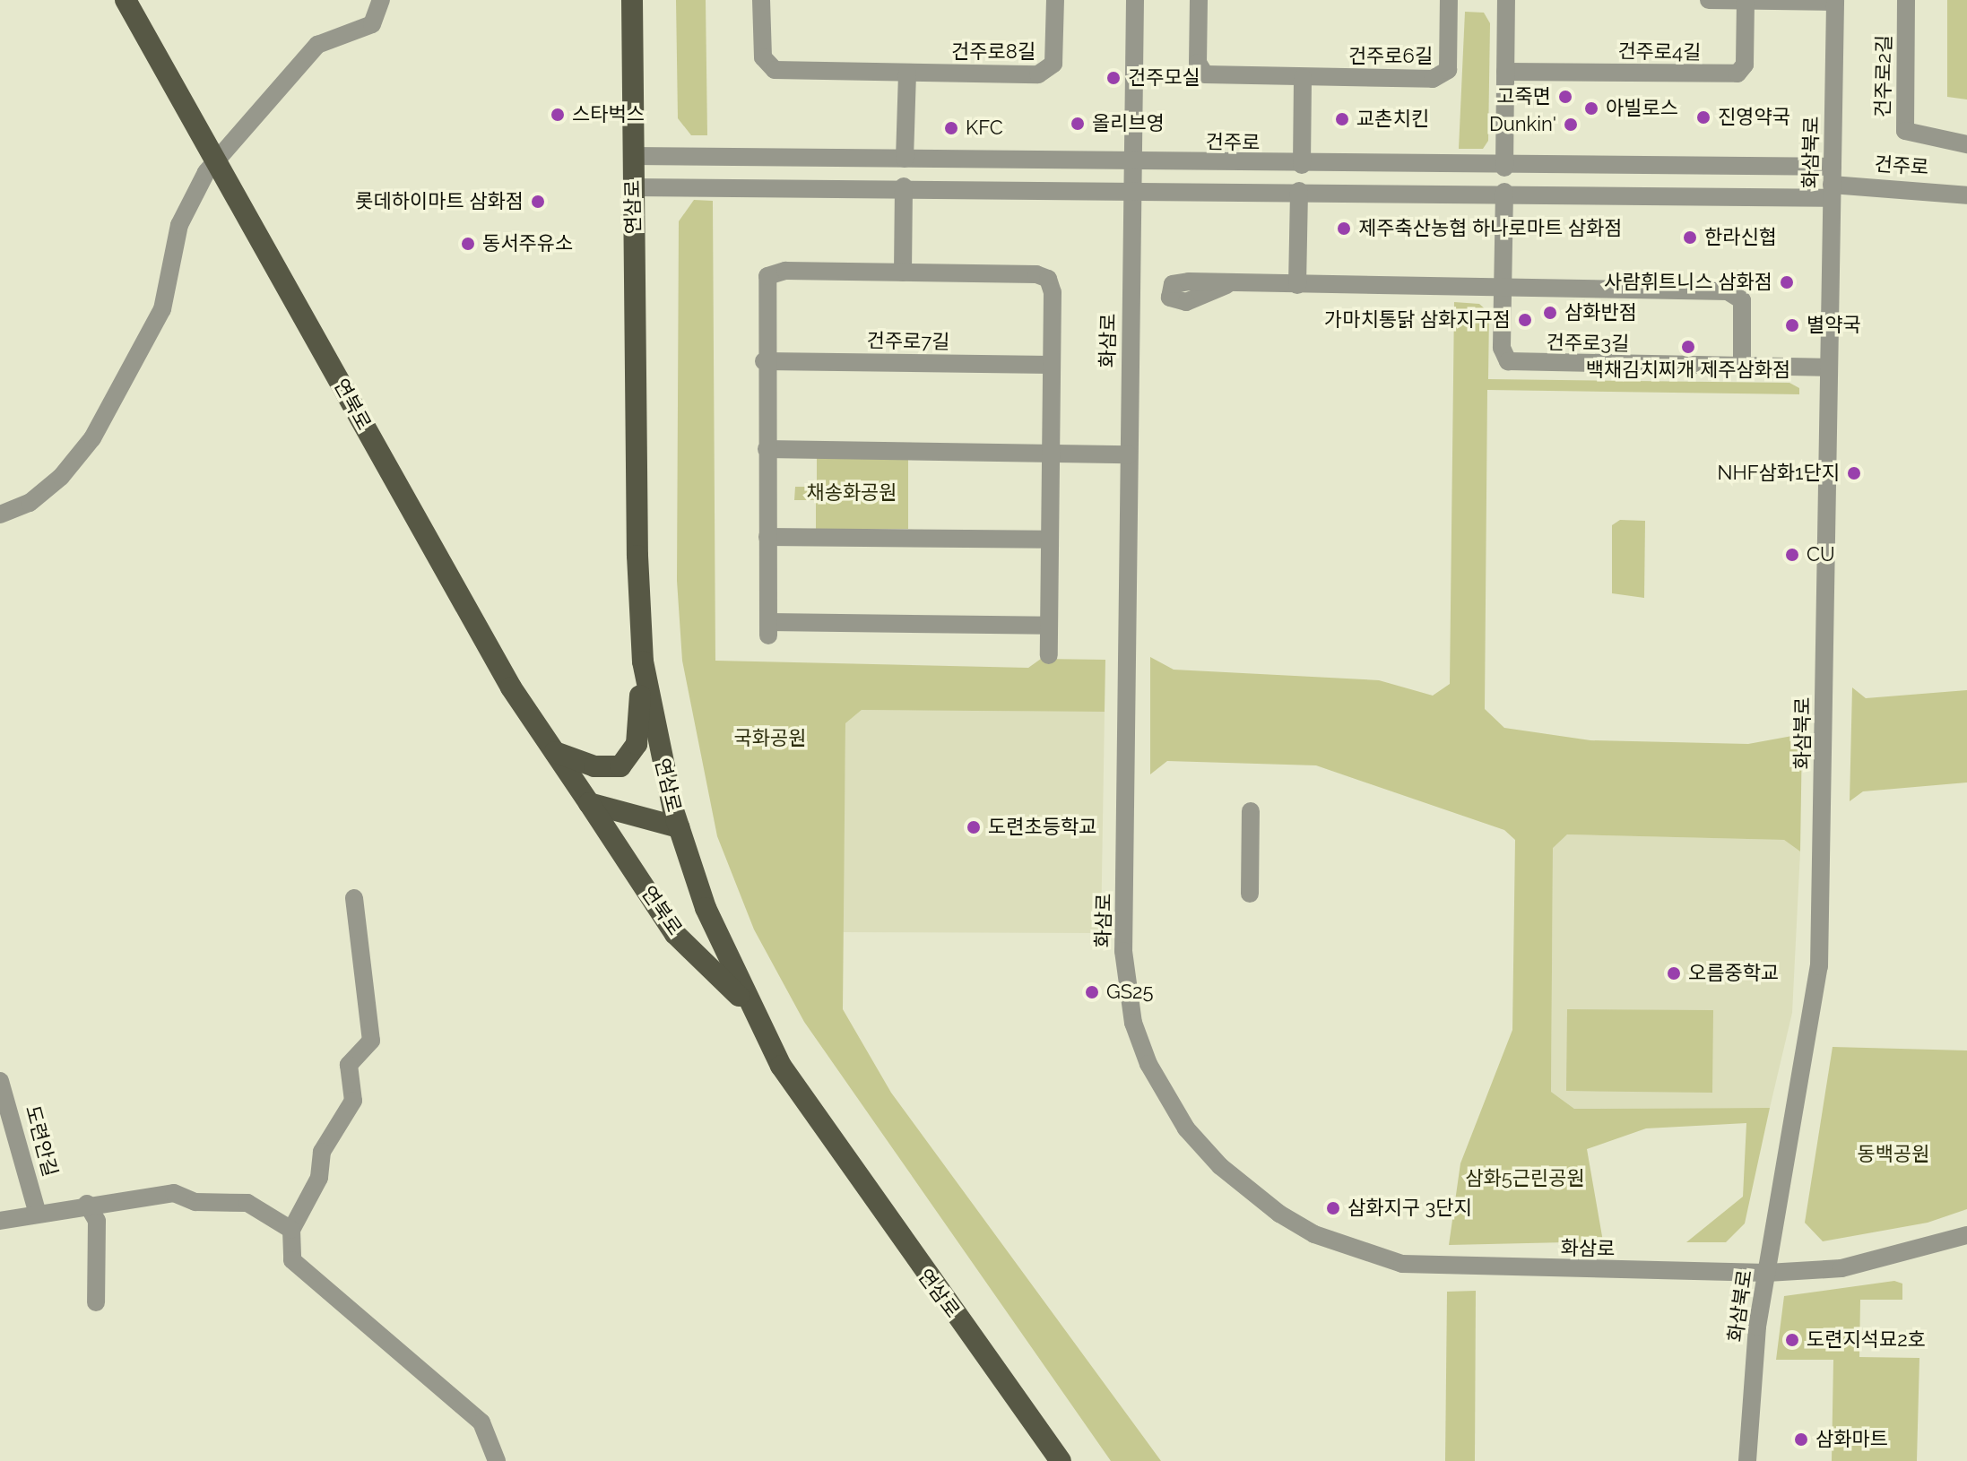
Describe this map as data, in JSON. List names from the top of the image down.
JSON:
{
  "streets": {
    "main road": ["연삼로", "연북로"],
    "street": [
      "건주로8길",
      "건주로4길",
      "건주로6길",
      "건주로2길",
      "건주로",
      "화삼북로",
      "화삼로",
      "건주로7길",
      "건주로3길",
      "도련안길"
    ]
  },
  "crossings": [
    ["건주로", "화삼북로"],
    ["건주로", "연삼로"],
    ["건주로", "화삼로"],
    ["건주로", "건주로3길"],
    ["화삼북로", "화삼로"],
    ["화삼북로", "건주로3길"],
    ["연삼로", "연북로"]
  ],
  "parks": [
    "채송화공원",
    "국화공원",
    "동백공원",
    "삼화5근린공원"
  ],
  "places": [
    "건주모실",
    "고죽면",
    "아빌로스",
    "스타벅스",
    "진영약국",
    "교촌치킨",
    "올리브영",
    "Dunkin'",
    "KFC",
    "롯데하이마트 삼화점",
    "제주축산농협 하나로마트 삼화점",
    "한라신협",
    "동서주유소",
    "사람휘트니스 삼화점",
    "삼화반점",
    "가마치통닭 삼화지구점",
    "별약국",
    "백채김치찌개 제주삼화점",
    "NHF삼화1단지",
    "CU",
    "도련초등학교",
    "오름중학교",
    "GS25",
    "삼화지구 3단지",
    "도련지석묘2호",
    "삼화마트"
  ]
}
